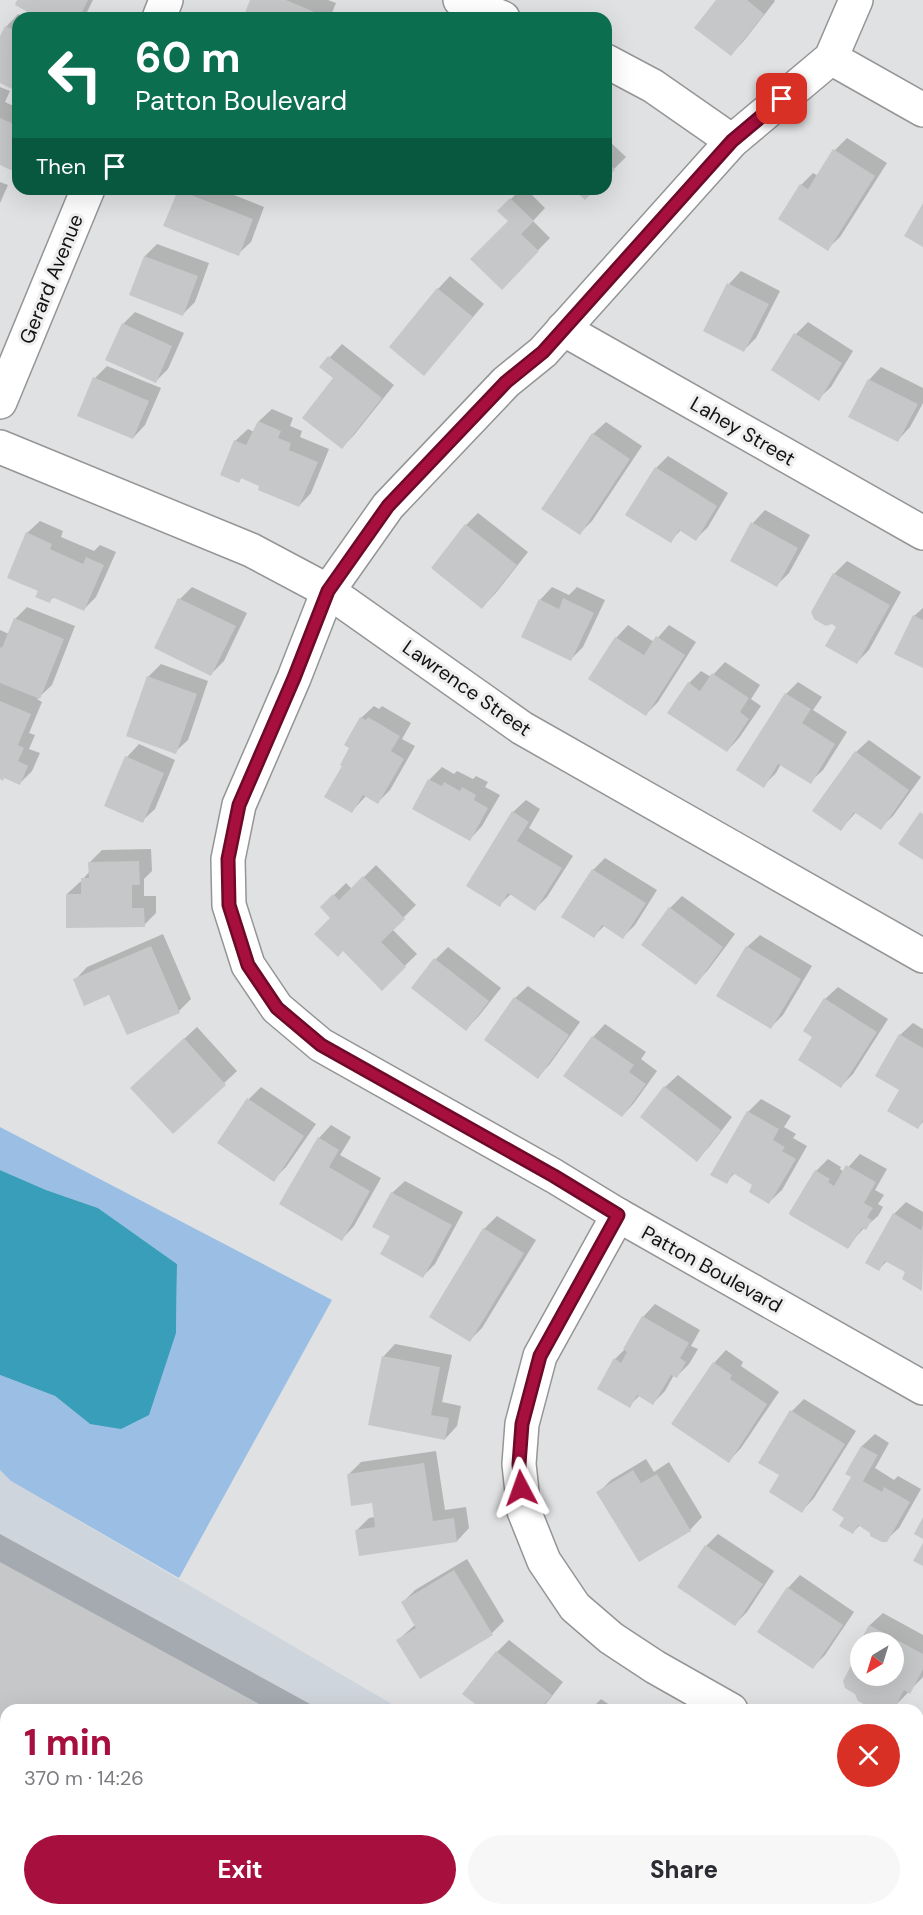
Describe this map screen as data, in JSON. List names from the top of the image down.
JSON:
{
  "streets": {
    "street": [
      "Gerard Avenue",
      "Lahey Street",
      "Lawrence Street",
      "Patton Boulevard"
    ]
  },
  "crossings": [
    ["Lahey Street", "Patton Boulevard"],
    ["Lawrence Street", "Patton Boulevard"]
  ],
  "north": "bottom left",
  "page": {
    "turn": ["60 m", "Patton Boulevard"],
    "then": "Then",
    "heading": ["1 min", "370 m · 14:26"],
    "buttons": ["Exit", "Share"]
  }
}
